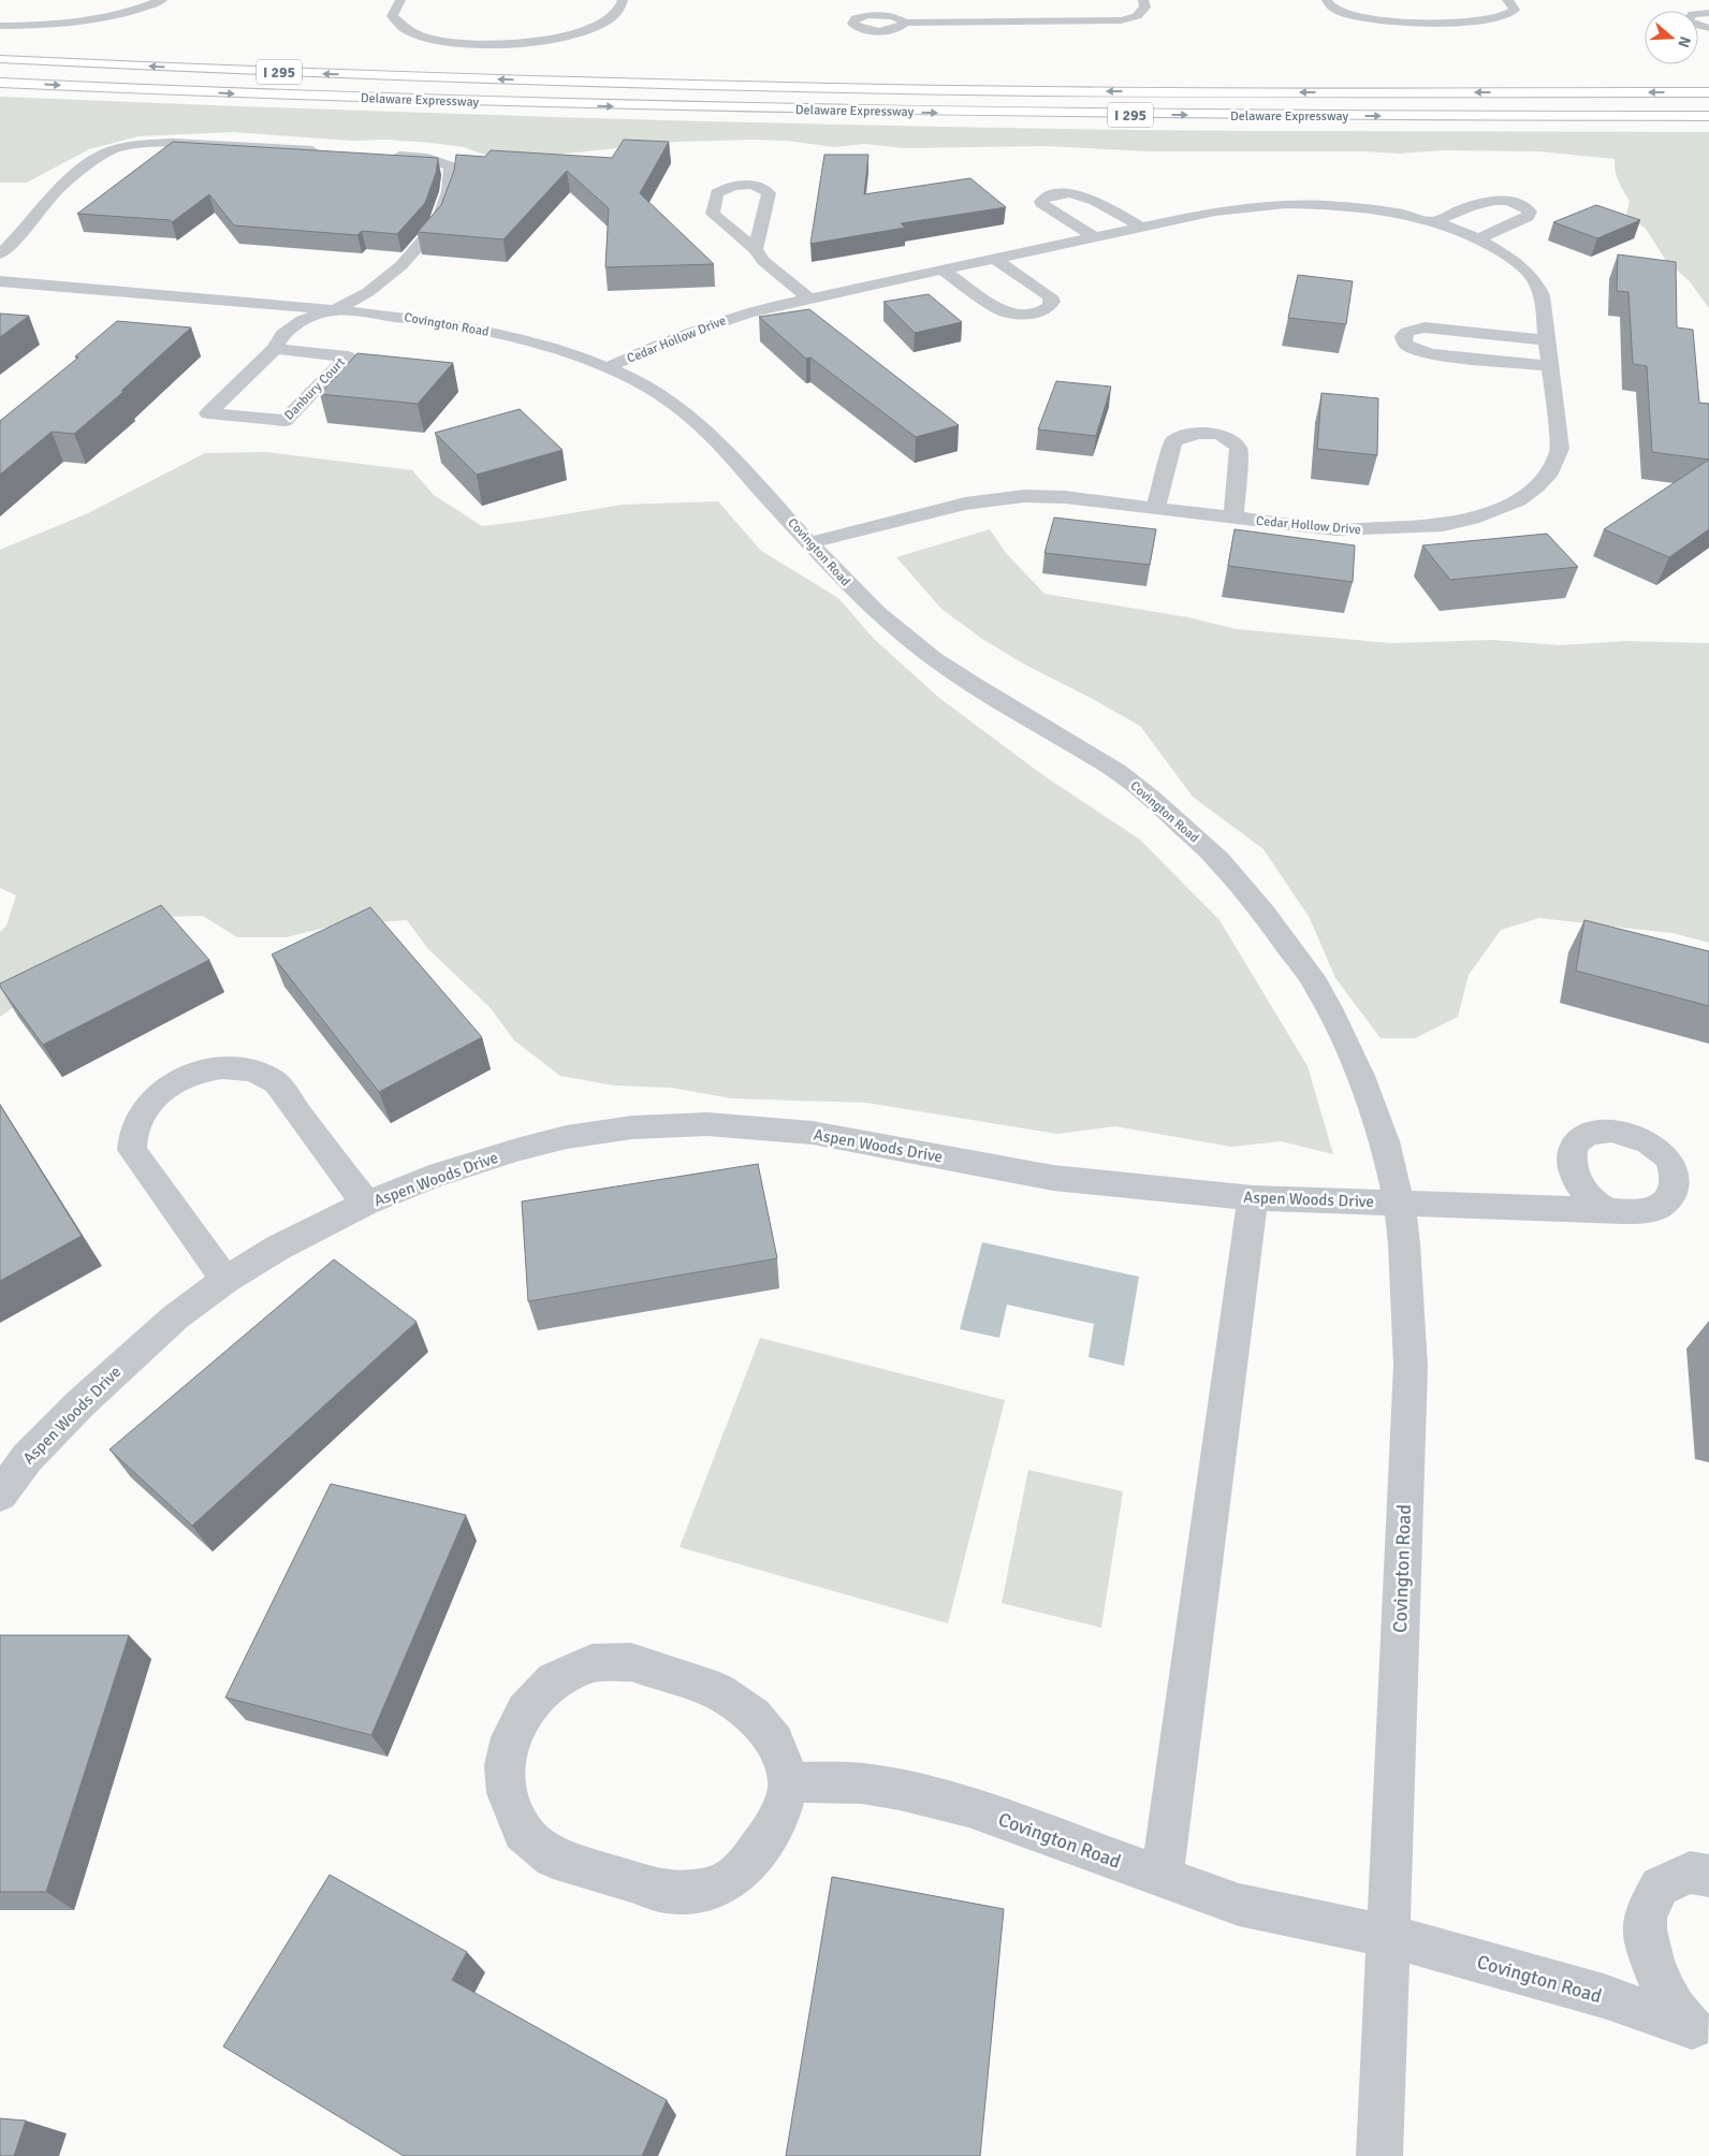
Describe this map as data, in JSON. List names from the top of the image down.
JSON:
{
  "streets": {
    "highway": ["I 295", "Delaware Expressway"],
    "street": [
      "Covington Road",
      "Cedar Hollow Drive",
      "Danbury Court",
      "Aspen Woods Drive"
    ]
  },
  "crossings": [
    ["Covington Road", "Cedar Hollow Drive"],
    ["Covington Road", "Danbury Court"],
    ["Covington Road", "Aspen Woods Drive"]
  ],
  "north": "right"
}
